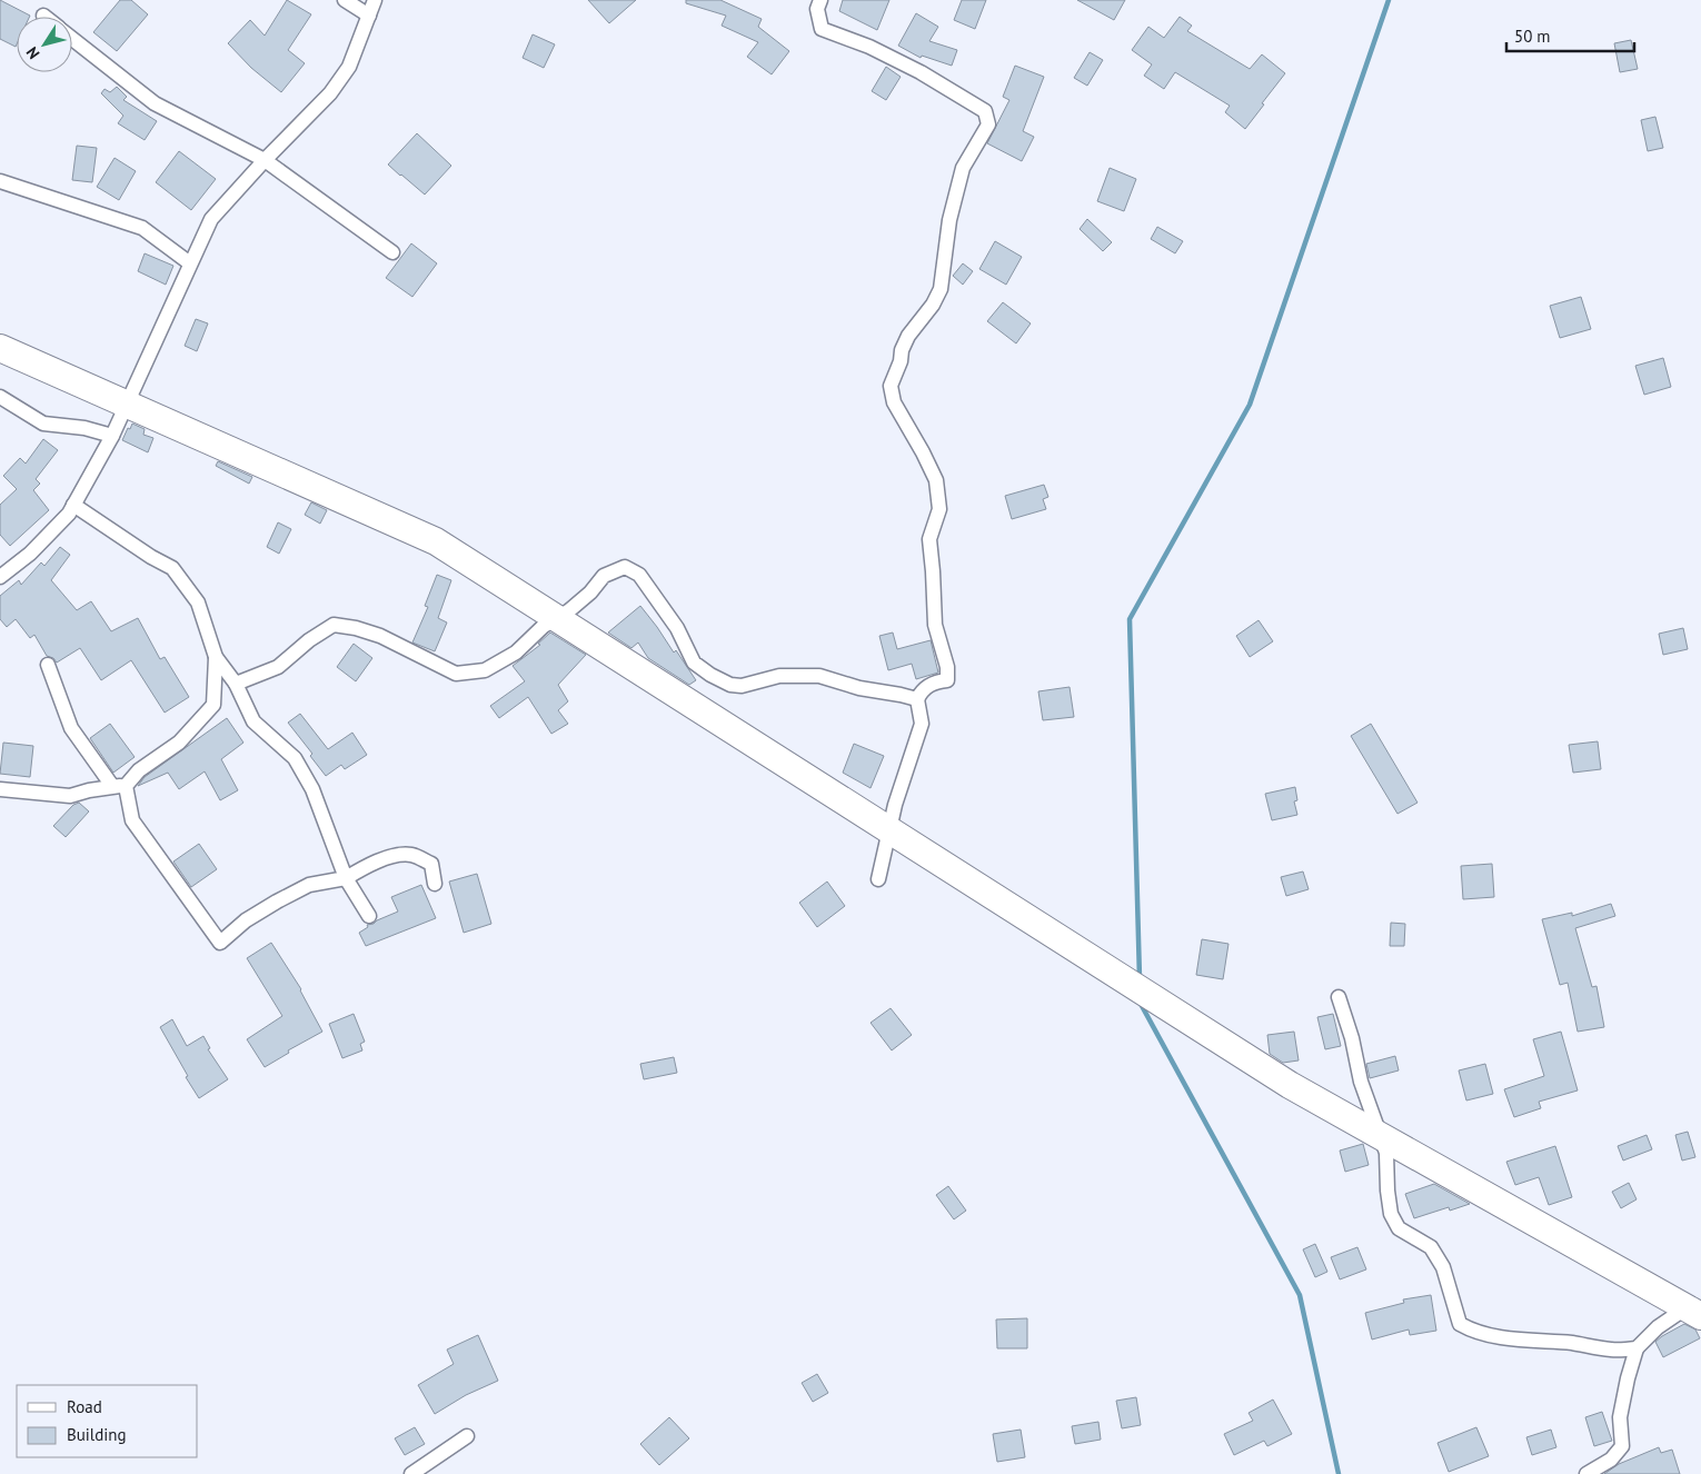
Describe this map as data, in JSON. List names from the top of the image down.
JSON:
{
  "legend": ["Road", "Building"],
  "scale_bar": "50 m",
  "north": "bottom left"
}
